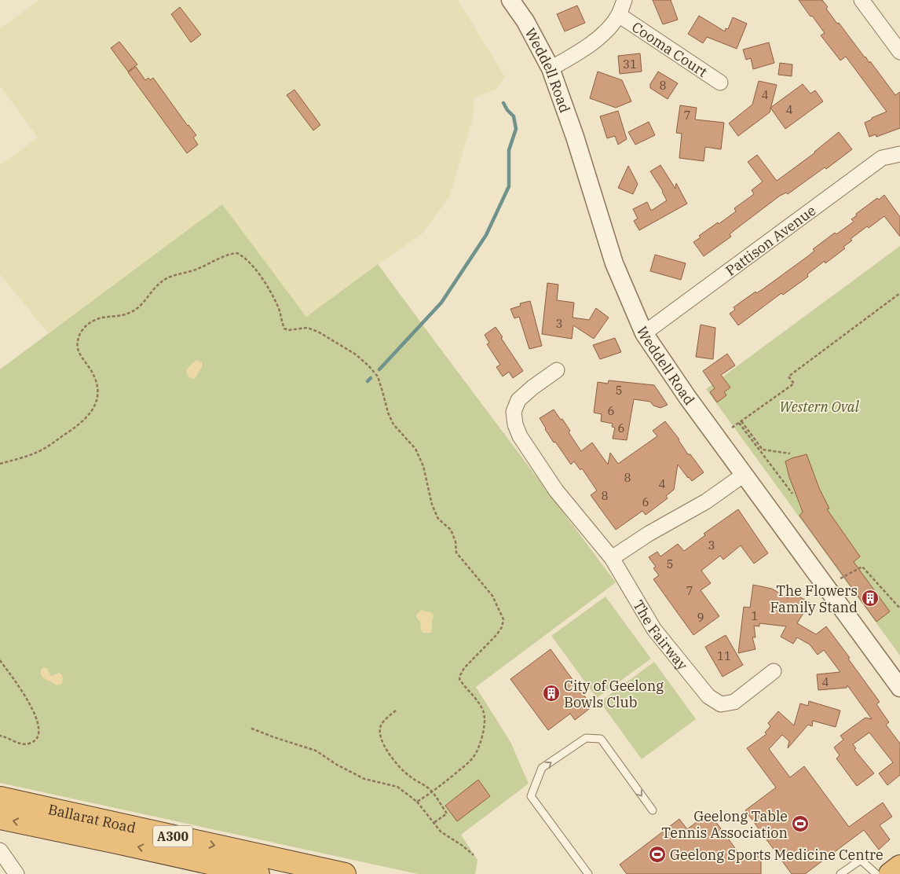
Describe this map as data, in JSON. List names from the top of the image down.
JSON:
{
  "streets": {
    "highway": ["Ballarat Road", "A300"],
    "street": [
      "Cooma Court",
      "Weddell Road",
      "Pattison Avenue",
      "The Fairway"
    ]
  },
  "crossings": [
    ["Weddell Road", "Pattison Avenue"]
  ],
  "parks": ["Western Oval"],
  "places": {
    "building": ["The Flowers Family Stand", "City of Geelong Bowls Club"],
    "sports": ["Geelong Table Tennis Association", "Geelong Sports Medicine Centre"]
  },
  "house_numbers": [
    "31",
    "8",
    "4",
    "4",
    "7",
    "3",
    "5",
    "6",
    "6",
    "8",
    "4",
    "8",
    "6",
    "3",
    "5",
    "7",
    "1",
    "9",
    "11",
    "4"
  ]
}
